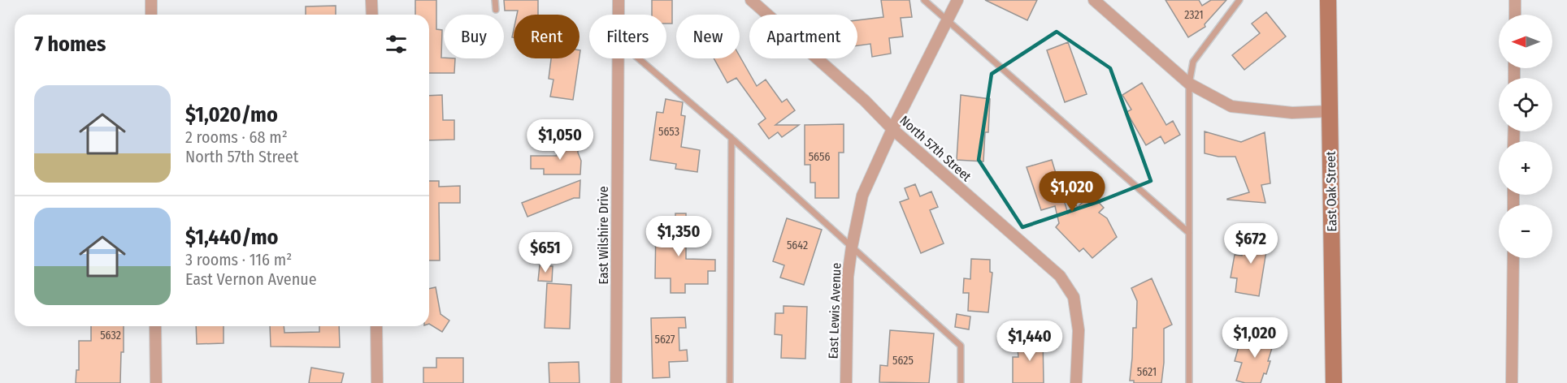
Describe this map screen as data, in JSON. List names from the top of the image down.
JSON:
{
  "streets": {
    "street": [
      "North 57th Street",
      "East Oak Street",
      "East Wilshire Drive",
      "East Lewis Avenue"
    ]
  },
  "crossings": [
    ["North 57th Street", "East Lewis Avenue"]
  ],
  "house_numbers": [
    "2321",
    "5653",
    "5656",
    "5642",
    "5632",
    "5627",
    "5625",
    "5621"
  ],
  "north": "left",
  "page": {
    "map_buttons": ["+", "−"],
    "chip": [
      "Buy",
      "Rent",
      "Filters",
      "New",
      "Apartment"
    ],
    "heading": "7 homes",
    "list": [
      {
        "name": "$1,020/mo",
        "note": "2 rooms · 68 m² · North 57th Street"
      },
      {
        "name": "$1,440/mo",
        "note": "3 rooms · 116 m² · East Vernon Avenue"
      }
    ],
    "price": [
      "$1,050",
      "$1,020",
      "$1,350",
      "$672",
      "$651",
      "$1,020",
      "$1,440"
    ]
  }
}
